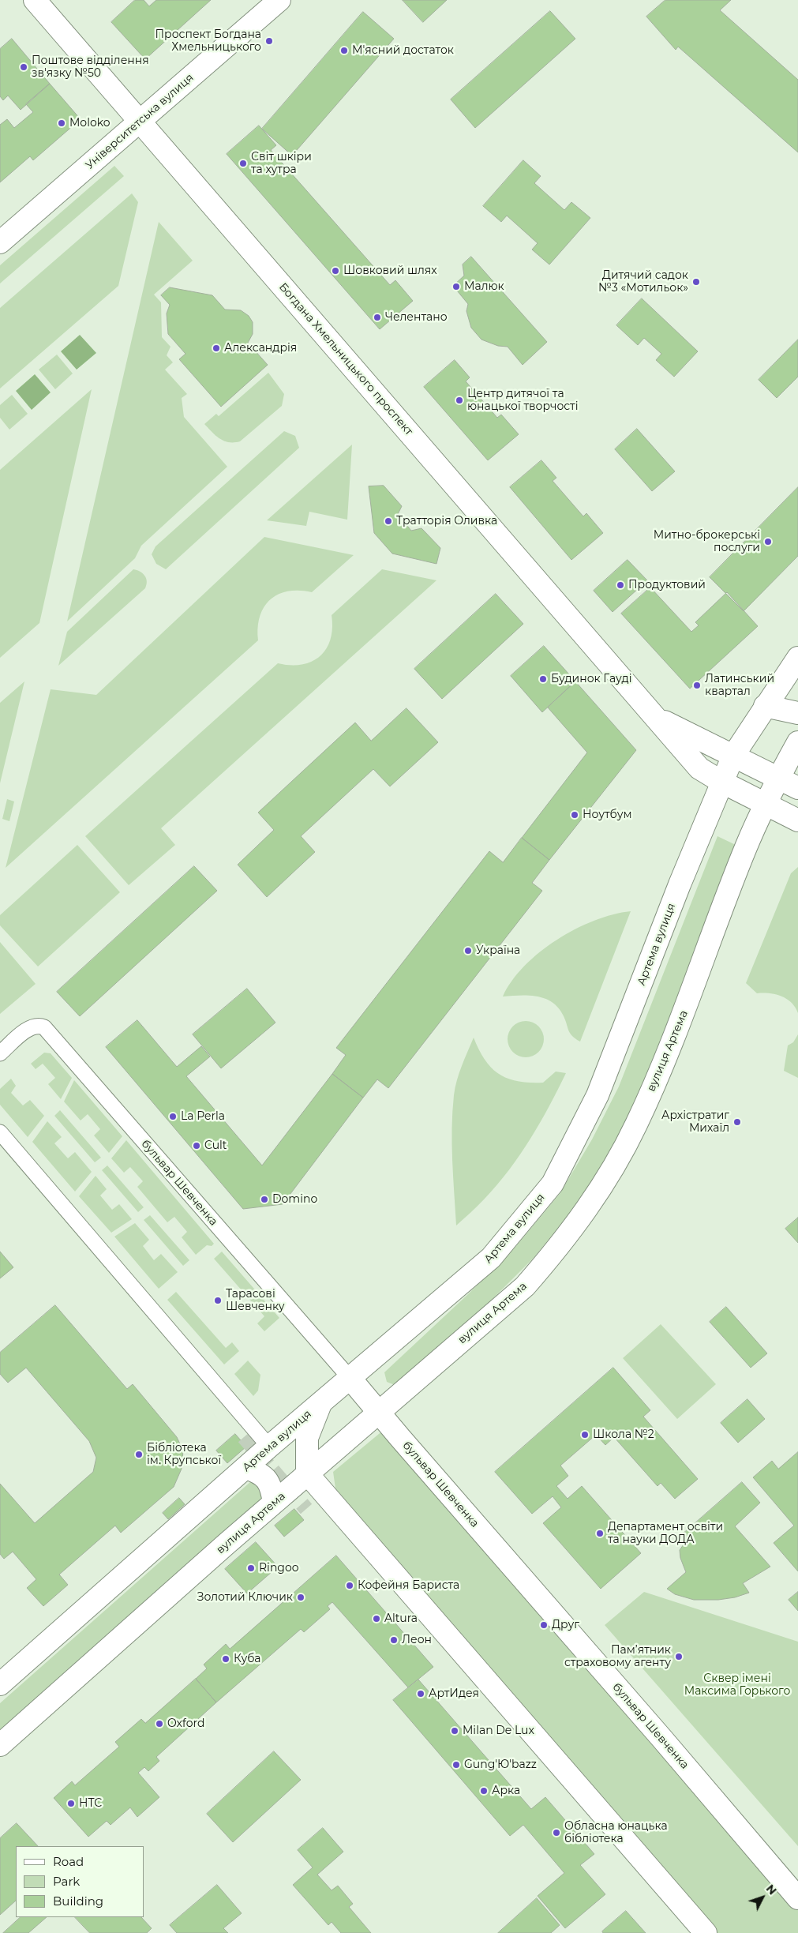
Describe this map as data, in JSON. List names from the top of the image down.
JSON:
{
  "streets": {
    "main road": [
      "Університетська вулиця",
      "Богдана Хмельницького проспект",
      "Артема вулиця",
      "вулиця Артема",
      "бульвар Шевченка"
    ]
  },
  "crossings": [
    ["Університетська вулиця", "Богдана Хмельницького проспект"],
    ["Богдана Хмельницького проспект", "Артема вулиця"],
    ["Богдана Хмельницького проспект", "вулиця Артема"],
    ["Артема вулиця", "бульвар Шевченка"],
    ["вулиця Артема", "бульвар Шевченка"]
  ],
  "parks": ["Сквер імені Максима Горького"],
  "places": [
    "Проспект Богдана Хмельницького",
    "М'ясний достаток",
    "Поштове відділення зв'язку №50",
    "Moloko",
    "Світ шкіри та хутра",
    "Шовковий шлях",
    "Дитячий садок №3 «Мотильок»",
    "Малюк",
    "Челентано",
    "Александрія",
    "Центр дитячої та юнацької творчості",
    "Тратторія Оливка",
    "Митно-брокерські послуги",
    "Продуктовий",
    "Будинок Гауді",
    "Латинський квартал",
    "Ноутбум",
    "Україна",
    "La Perla",
    "Архістратиг Михаїл",
    "Cult",
    "Domino",
    "Тарасові Шевченку",
    "Школа №2",
    "Бібліотека ім. Крупської",
    "Департамент освіти та науки ДОДА",
    "Ringoo",
    "Кофейня Бариста",
    "Золотий Ключик",
    "Altura",
    "Друг",
    "Леон",
    "Пам’ятник страховому агенту",
    "Куба",
    "АртИдея",
    "Oxford",
    "Milan De Lux",
    "Gung'Ю'bazz",
    "Арка",
    "HTC",
    "Обласна юнацька бібліотека"
  ],
  "legend": ["Road", "Park", "Building"],
  "north": "top right"
}
